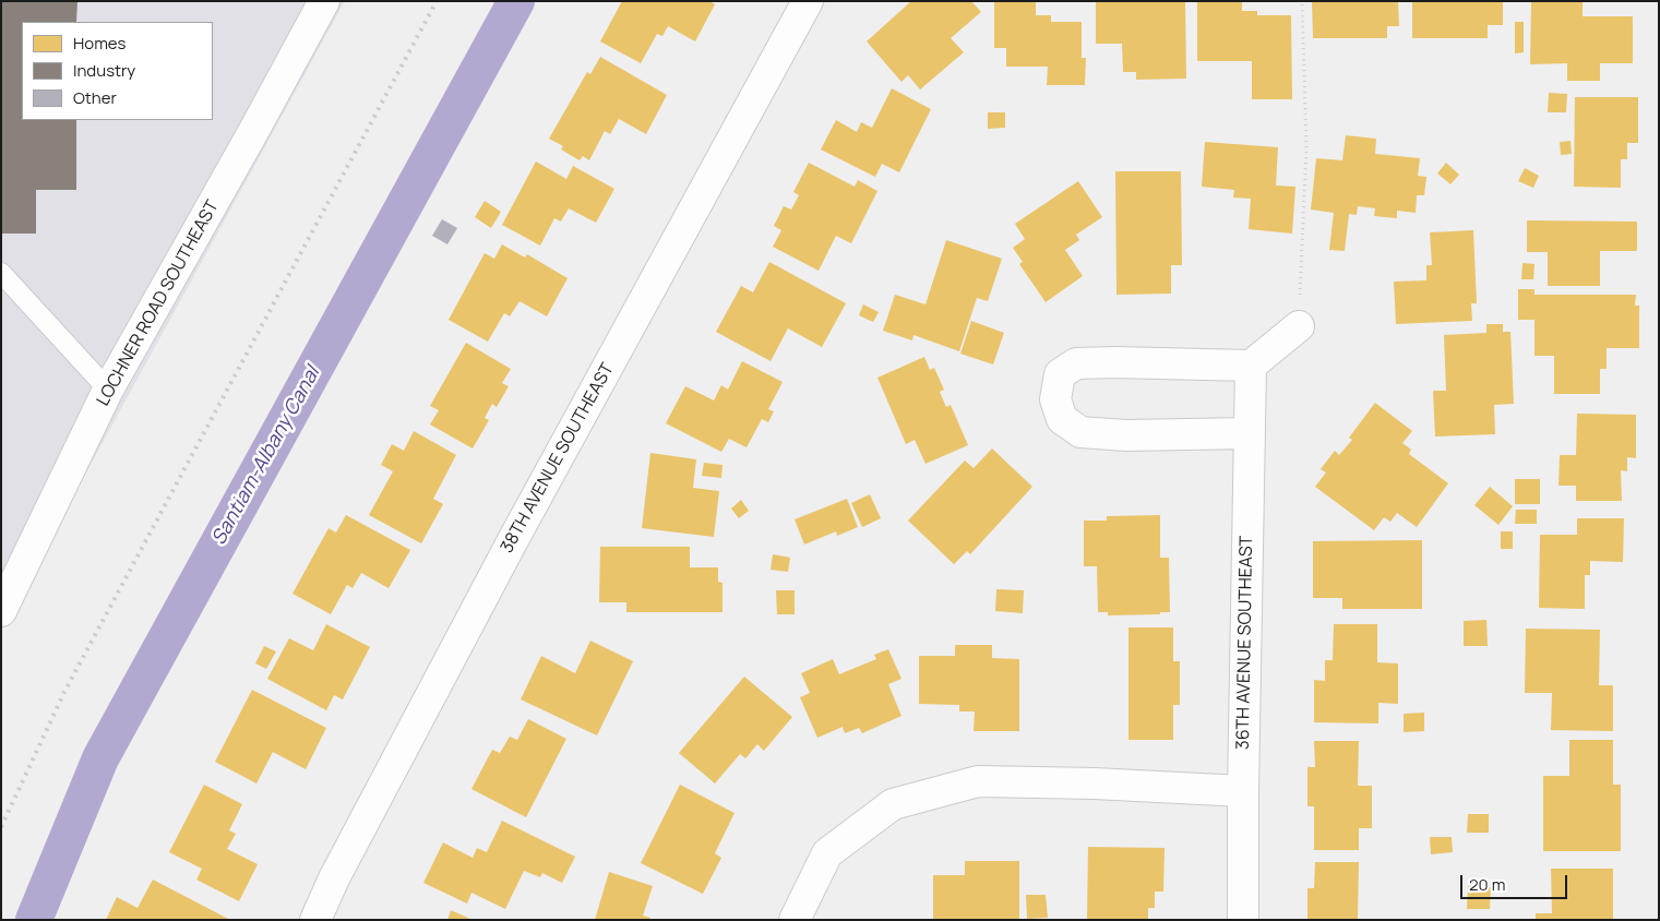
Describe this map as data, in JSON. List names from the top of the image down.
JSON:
{
  "streets": {
    "street": ["LOCHNER ROAD SOUTHEAST", "38TH AVENUE SOUTHEAST", "36TH AVENUE SOUTHEAST"]
  },
  "water": ["Santiam-Albany Canal"],
  "legend": ["Homes", "Industry", "Other"],
  "scale_bar": "20 m"
}
